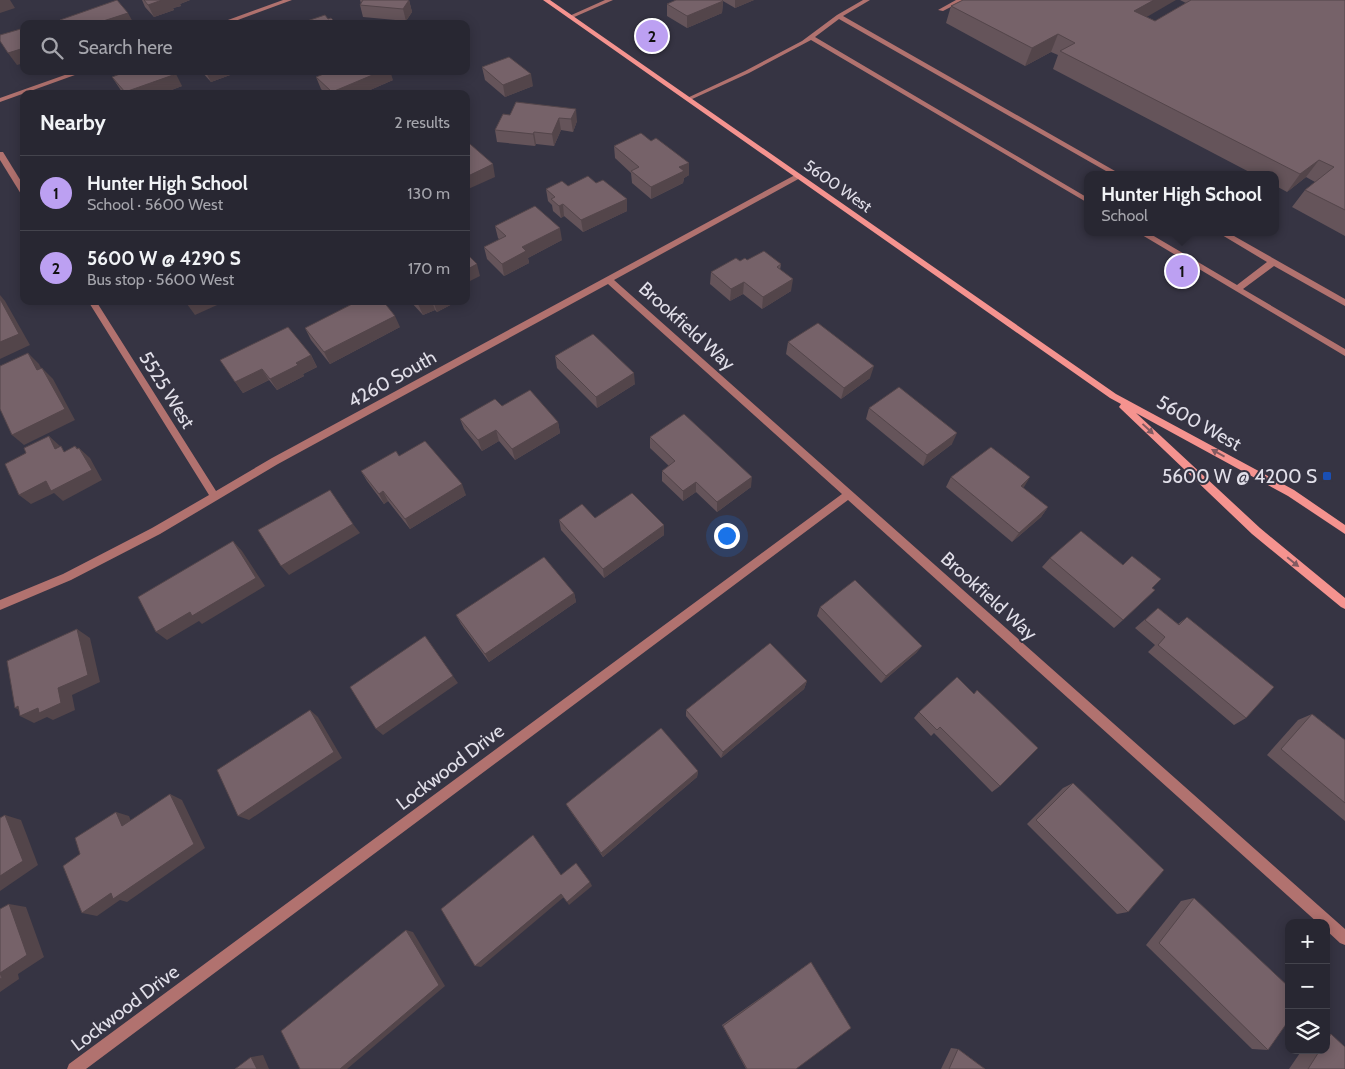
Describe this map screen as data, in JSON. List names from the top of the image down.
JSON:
{
  "streets": {
    "main road": ["5600 West"],
    "street": [
      "Brookfield Way",
      "4260 South",
      "5525 West",
      "Lockwood Drive"
    ]
  },
  "crossings": [
    ["5600 West", "4260 South"],
    ["Brookfield Way", "4260 South"],
    ["Brookfield Way", "Lockwood Drive"],
    ["4260 South", "5525 West"]
  ],
  "places": {
    "transit": ["5600 W @ 4200 S"]
  },
  "page": {
    "pins": ["2", "1"],
    "search": "Search here",
    "heading": ["Nearby", "2 results"],
    "list": [
      {
        "mark": "1",
        "name": "Hunter High School",
        "note": "School · 5600 West",
        "value": "130 m"
      },
      {
        "mark": "2",
        "name": "5600 W @ 4290 S",
        "note": "Bus stop · 5600 West",
        "value": "170 m"
      }
    ],
    "popup": ["Hunter High School", "School"],
    "map_buttons": ["+", "−"]
  }
}
